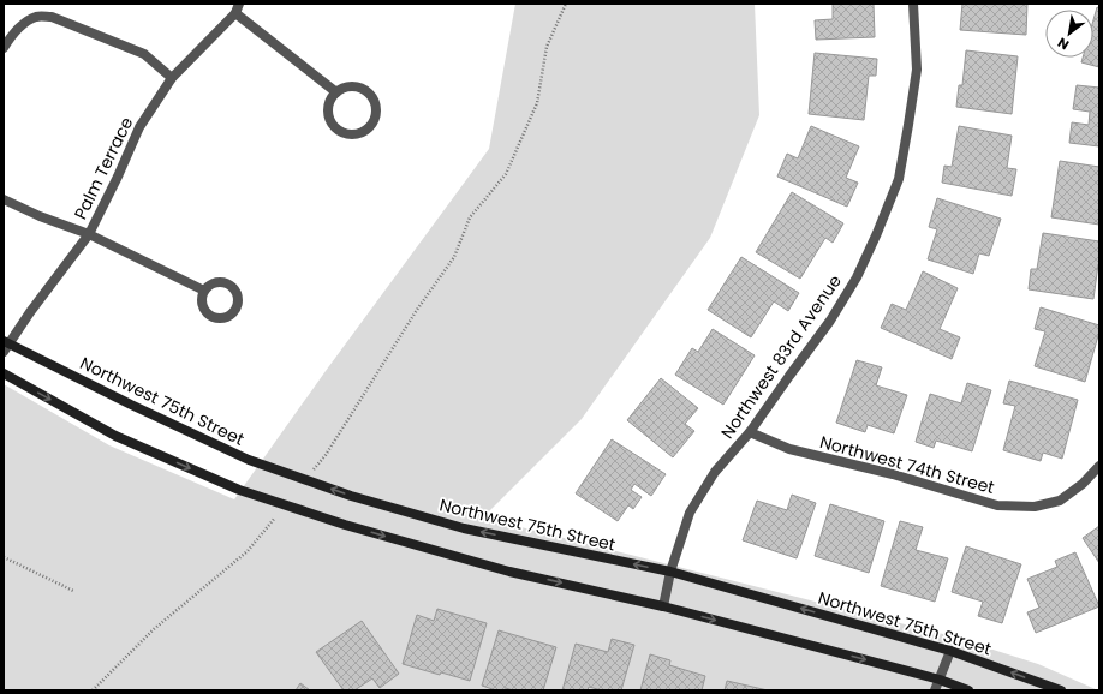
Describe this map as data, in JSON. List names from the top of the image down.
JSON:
{
  "streets": {
    "street": [
      "Palm Terrace",
      "Northwest 83rd Avenue",
      "Northwest 75th Street",
      "Northwest 74th Street"
    ]
  },
  "crossings": [
    ["Palm Terrace", "Northwest 75th Street"],
    ["Northwest 83rd Avenue", "Northwest 75th Street"],
    ["Northwest 83rd Avenue", "Northwest 74th Street"]
  ],
  "north": "bottom left"
}
